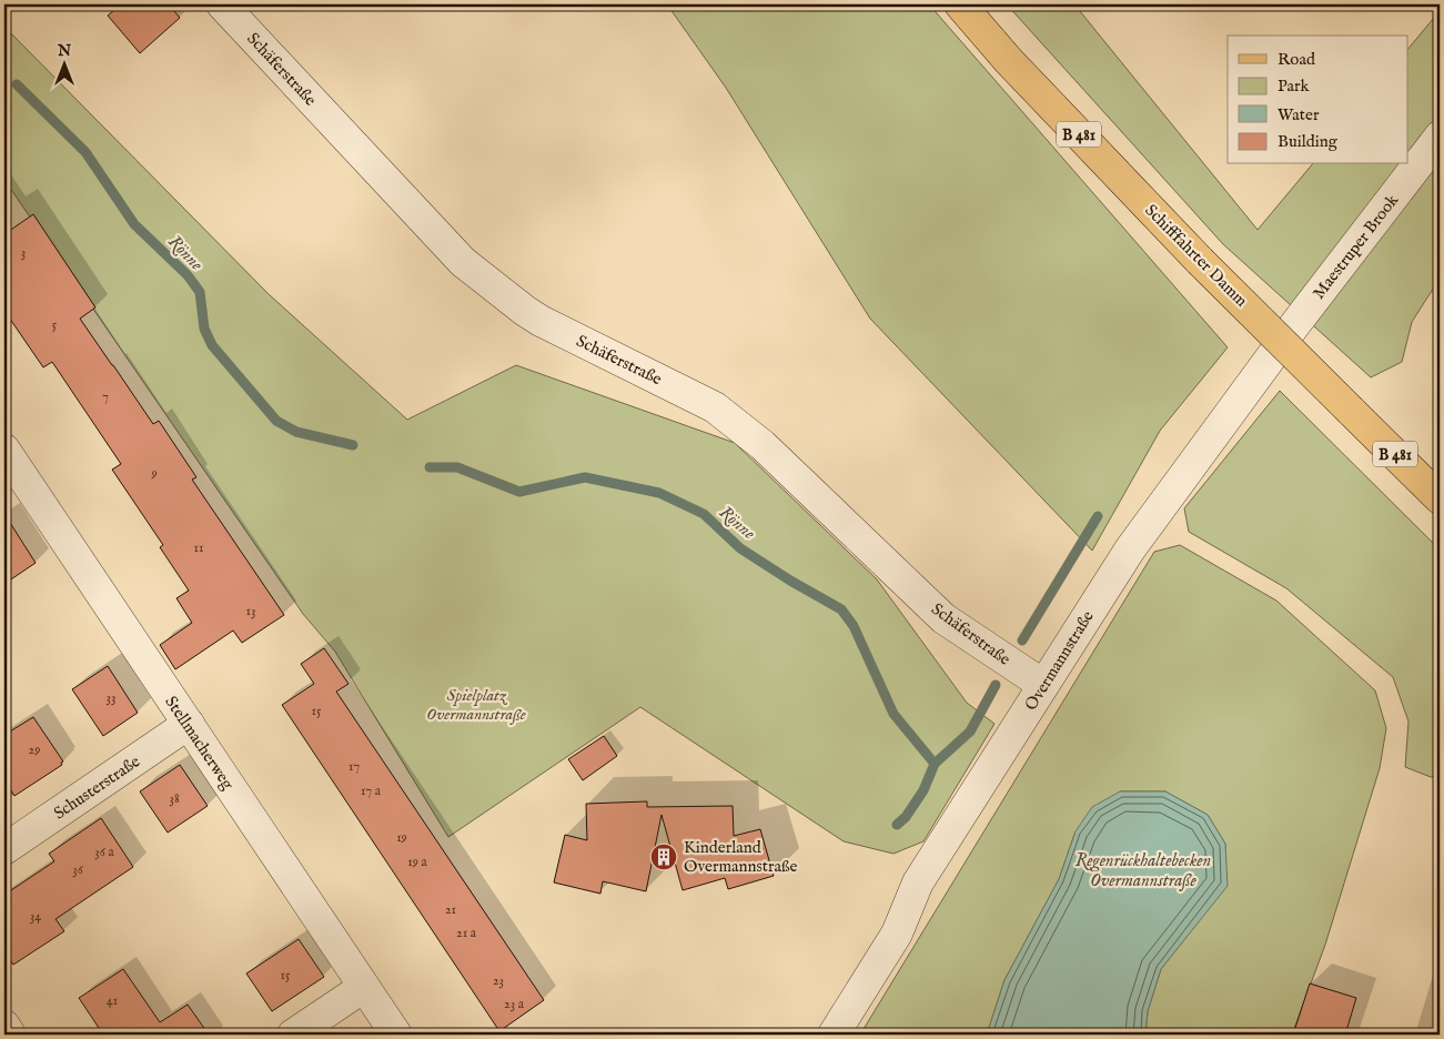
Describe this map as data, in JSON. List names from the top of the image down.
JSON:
{
  "streets": {
    "main road": ["B 481", "Schifffahrter Damm"],
    "street": [
      "Schäferstraße",
      "Maestruper Brook",
      "Overmannstraße",
      "Stellmacherweg",
      "Schusterstraße"
    ]
  },
  "crossings": [
    ["Schäferstraße", "Overmannstraße"],
    ["Maestruper Brook", "Overmannstraße"],
    ["Stellmacherweg", "Schusterstraße"]
  ],
  "water": ["Rönne", "Regenrückhaltebecken Overmannstraße"],
  "parks": ["Spielplatz Overmannstraße"],
  "places": {
    "building": ["Kinderland Overmannstraße"]
  },
  "house_numbers": [
    "3",
    "5",
    "7",
    "9",
    "11",
    "13",
    "33",
    "15",
    "29",
    "17",
    "17 a",
    "38",
    "19",
    "36 a",
    "19 a",
    "36",
    "21",
    "34",
    "21 a",
    "15",
    "23",
    "41",
    "23 a"
  ],
  "legend": [
    "Road",
    "Park",
    "Water",
    "Building"
  ],
  "north": "top"
}
